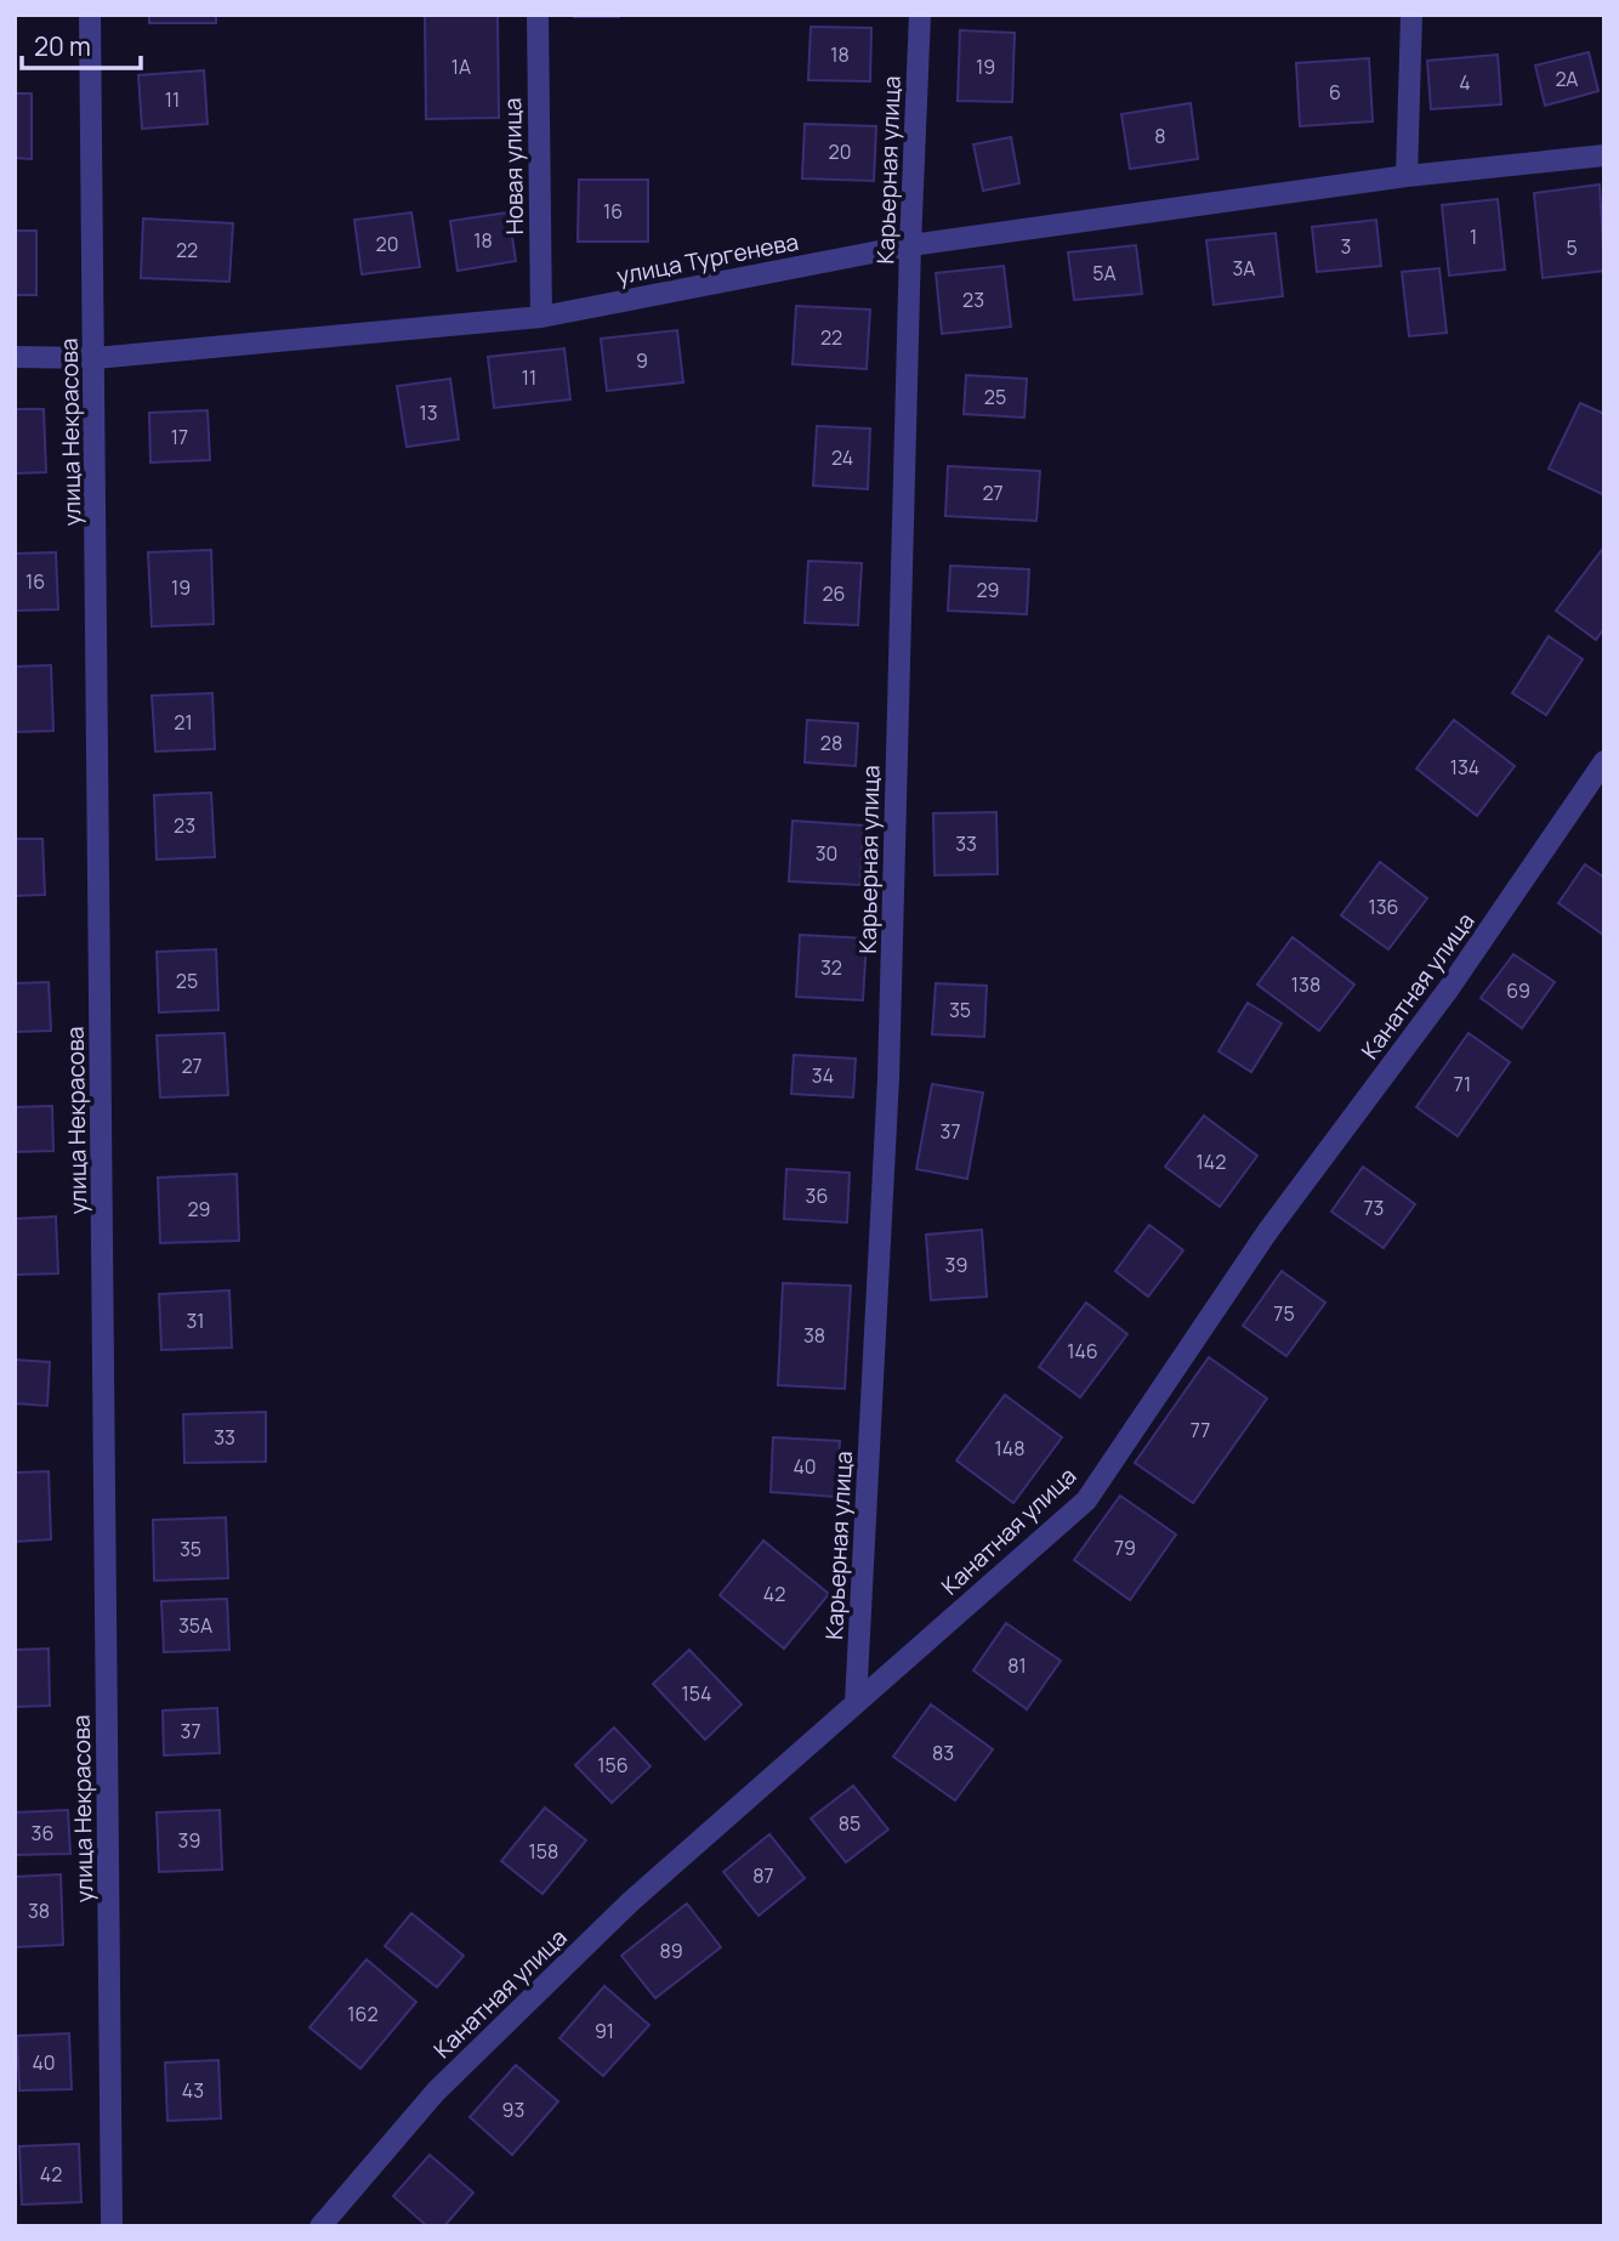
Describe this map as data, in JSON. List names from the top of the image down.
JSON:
{
  "streets": {
    "street": [
      "Новая улица",
      "Карьерная улица",
      "улица Тургенева",
      "улица Некрасова",
      "Канатная улица"
    ]
  },
  "crossings": [
    ["Новая улица", "улица Тургенева"],
    ["Карьерная улица", "улица Тургенева"],
    ["Карьерная улица", "Канатная улица"],
    ["улица Тургенева", "улица Некрасова"]
  ],
  "house_numbers": [
    "18",
    "1А",
    "19",
    "2А",
    "4",
    "6",
    "11",
    "8",
    "20",
    "16",
    "1",
    "18",
    "20",
    "3",
    "5",
    "22",
    "3А",
    "5А",
    "23",
    "22",
    "9",
    "11",
    "25",
    "13",
    "17",
    "24",
    "27",
    "16",
    "19",
    "29",
    "26",
    "21",
    "28",
    "134",
    "23",
    "33",
    "30",
    "136",
    "32",
    "25",
    "138",
    "69",
    "35",
    "27",
    "34",
    "71",
    "37",
    "142",
    "36",
    "73",
    "29",
    "39",
    "75",
    "31",
    "38",
    "146",
    "77",
    "33",
    "148",
    "40",
    "79",
    "35",
    "42",
    "35А",
    "81",
    "154",
    "37",
    "83",
    "156",
    "85",
    "36",
    "39",
    "158",
    "87",
    "38",
    "89",
    "162",
    "91",
    "40",
    "43",
    "93",
    "42"
  ],
  "scale_bar": "20 m"
}
